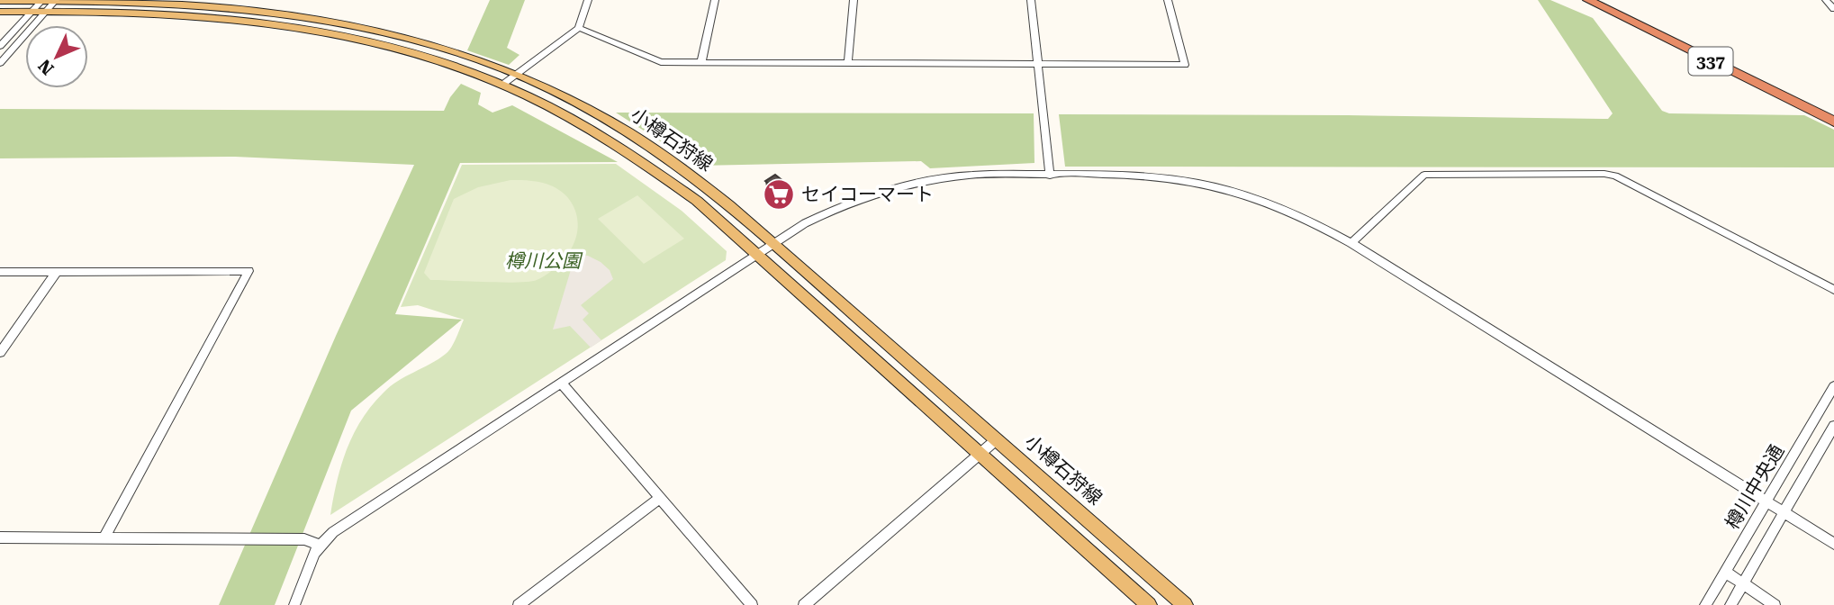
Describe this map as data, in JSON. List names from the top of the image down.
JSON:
{
  "streets": {
    "highway": ["337"],
    "main road": ["小樽石狩線"],
    "street": ["樽川中央通"]
  },
  "parks": ["樽川公園"],
  "places": {
    "supermarket": ["セイコーマート"]
  },
  "north": "bottom left"
}
